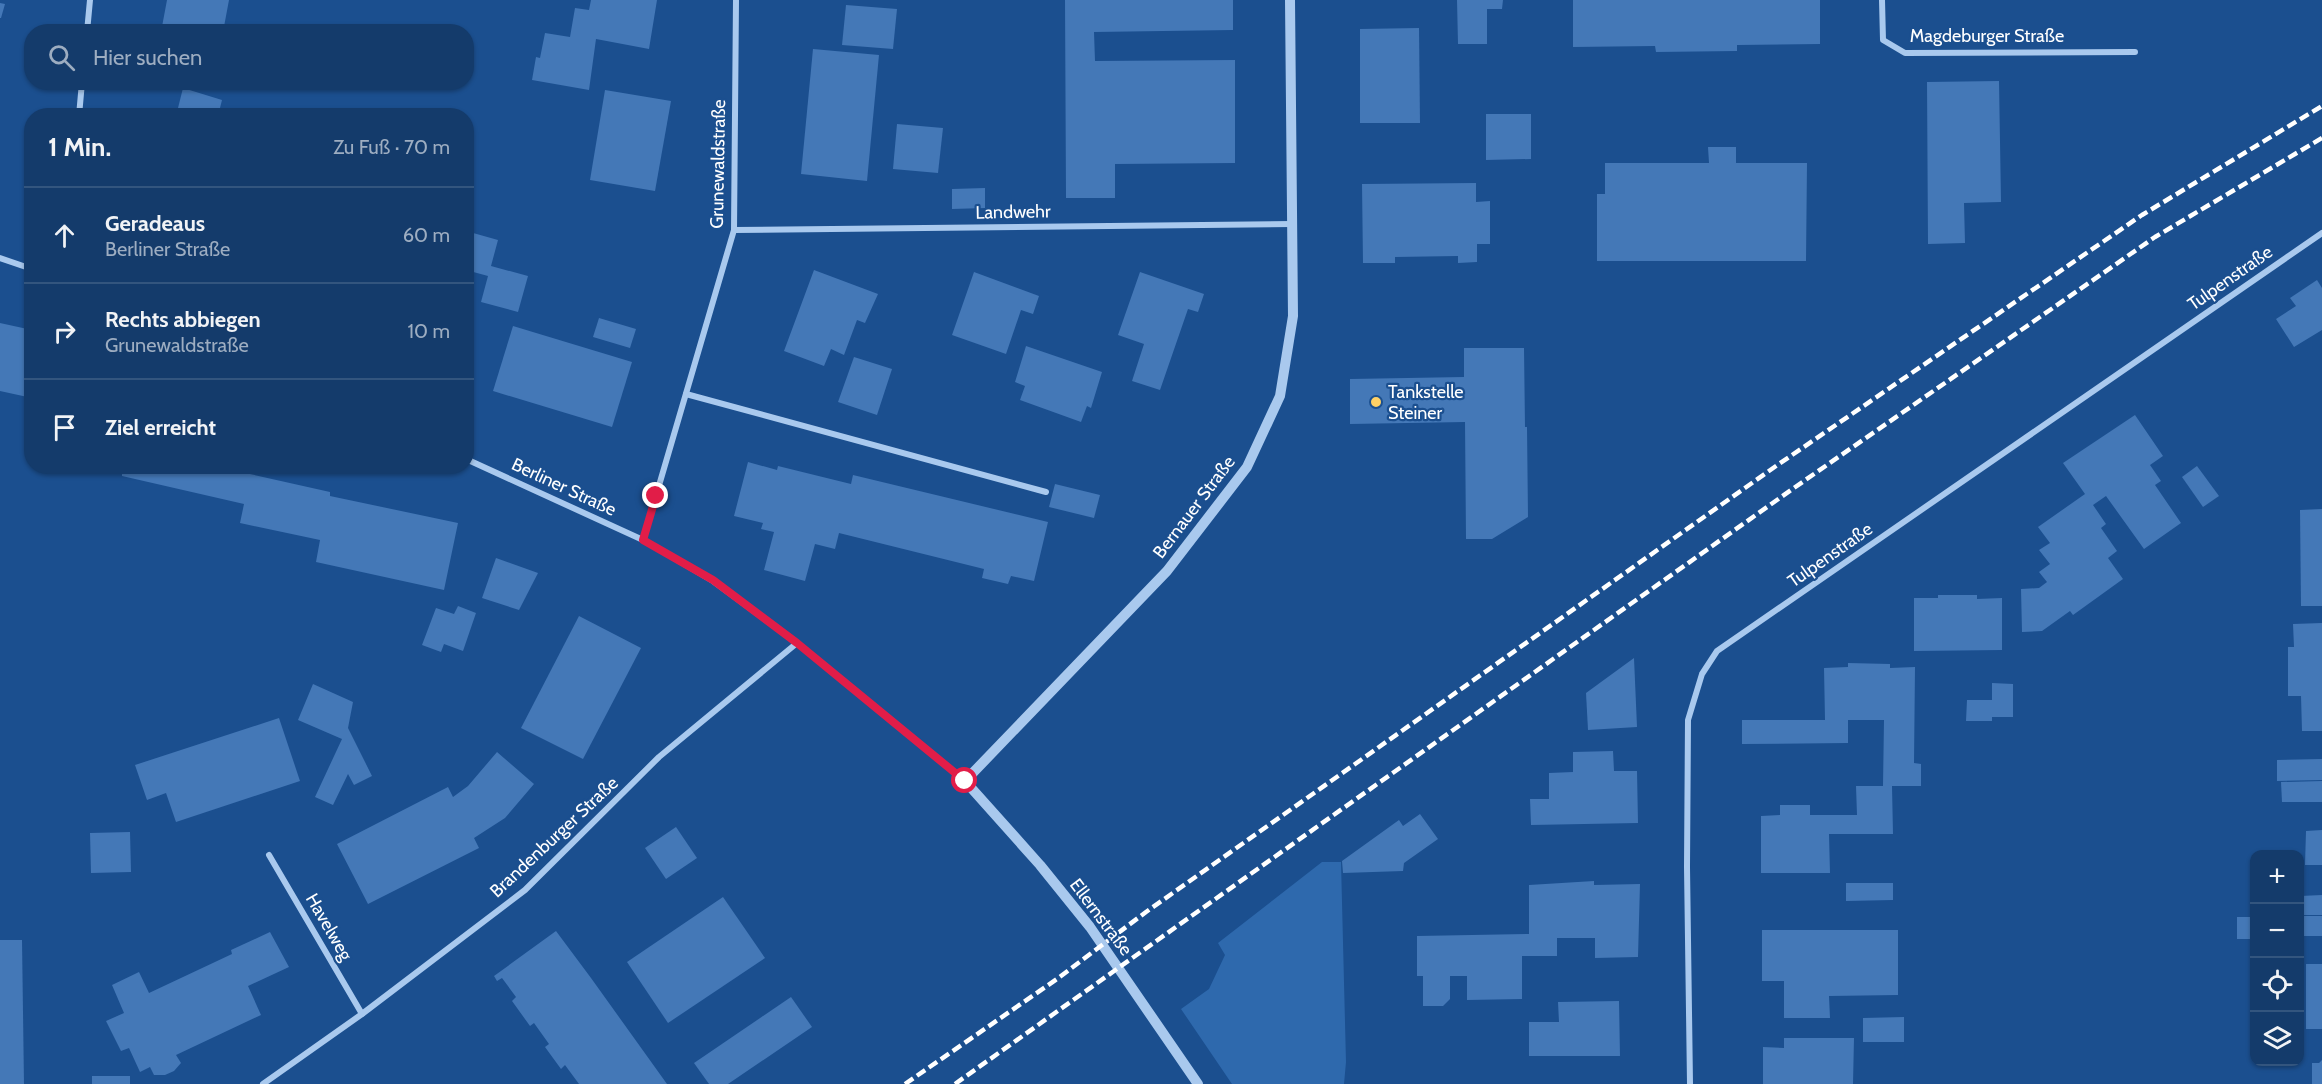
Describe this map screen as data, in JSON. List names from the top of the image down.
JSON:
{
  "streets": {
    "street": [
      "Magdeburger Straße",
      "Grunewaldstraße",
      "Landwehr",
      "Tulpenstraße",
      "Berliner Straße",
      "Bernauer Straße",
      "Brandenburger Straße",
      "Ellernstraße",
      "Havelweg"
    ]
  },
  "crossings": [
    ["Grunewaldstraße", "Landwehr"],
    ["Grunewaldstraße", "Berliner Straße"],
    ["Landwehr", "Bernauer Straße"],
    ["Berliner Straße", "Bernauer Straße"],
    ["Berliner Straße", "Brandenburger Straße"],
    ["Berliner Straße", "Ellernstraße"],
    ["Bernauer Straße", "Ellernstraße"],
    ["Brandenburger Straße", "Havelweg"]
  ],
  "places": ["Tankstelle Steiner"],
  "page": {
    "search": "Hier suchen",
    "heading": ["1 Min.", "Zu Fuß · 70 m"],
    "list": [
      ["Geradeaus", "Berliner Straße", "60 m"],
      ["Rechts abbiegen", "Grunewaldstraße", "10 m"],
      "Ziel erreicht"
    ],
    "map_buttons": ["+", "−"]
  }
}
